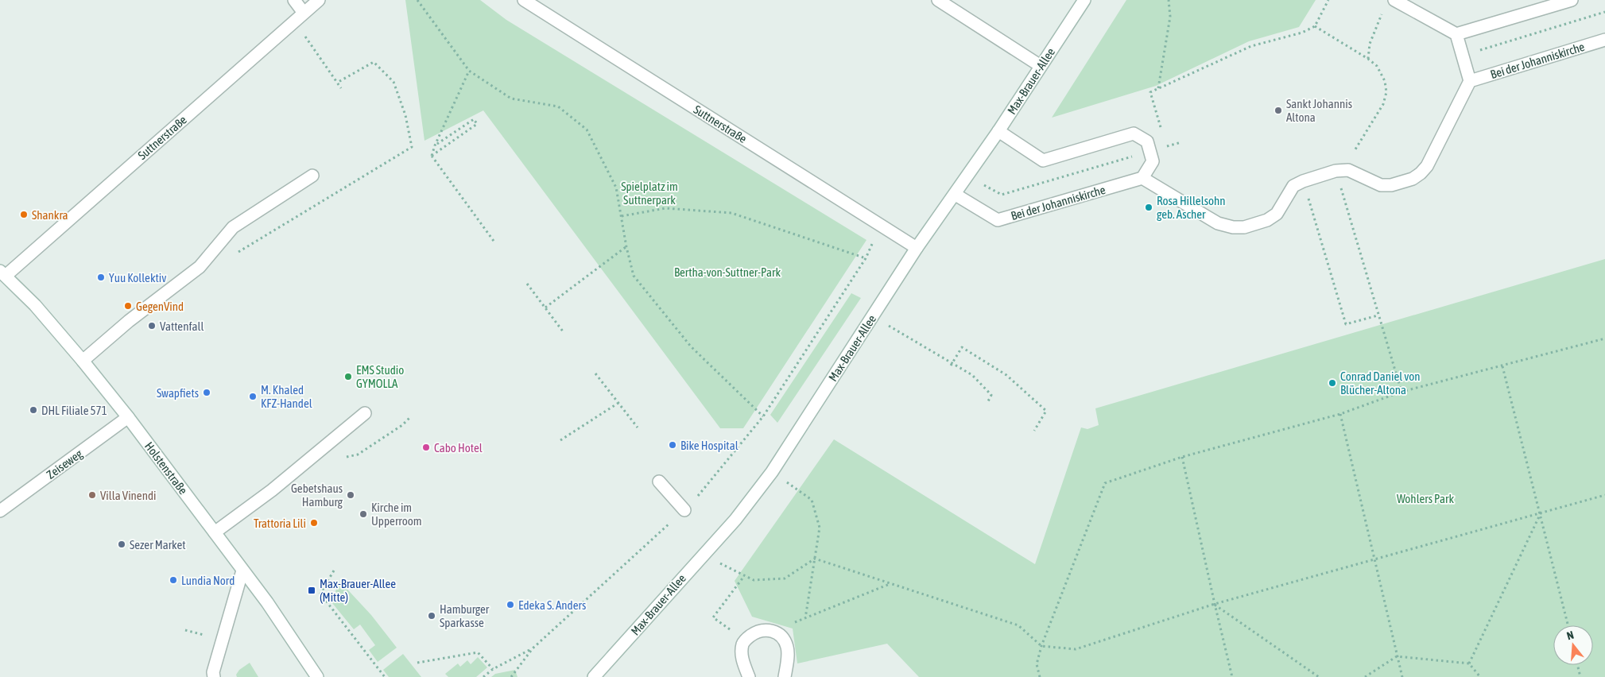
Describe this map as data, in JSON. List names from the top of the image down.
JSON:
{
  "streets": {
    "street": [
      "Bei der Johanniskirche",
      "Max-Brauer-Allee",
      "Suttnerstraße",
      "Zeiseweg",
      "Holstenstraße"
    ]
  },
  "crossings": [
    ["Bei der Johanniskirche", "Max-Brauer-Allee"],
    ["Max-Brauer-Allee", "Suttnerstraße"],
    ["Suttnerstraße", "Holstenstraße"],
    ["Zeiseweg", "Holstenstraße"]
  ],
  "parks": ["Spielplatz im Suttnerpark", "Bertha-von-Suttner-Park", "Wohlers Park"],
  "places": {
    "other": [
      "Sankt Johannis Altona",
      "Rosa Hillelsohn geb. Ascher",
      "Shankra",
      "Yuu Kollektiv",
      "GegenVind",
      "Vattenfall",
      "EMS Studio GYMOLLA",
      "Conrad Daniel von Blücher-Altona",
      "Swapfiets",
      "M. Khaled KFZ-Handel",
      "DHL Filiale 571",
      "Bike Hospital",
      "Cabo Hotel",
      "Villa Vinendi",
      "Gebetshaus Hamburg",
      "Kirche im Upperroom",
      "Trattoria Lili",
      "Sezer Market",
      "Lundia Nord",
      "Edeka S. Anders",
      "Hamburger Sparkasse"
    ],
    "transit": ["Max-Brauer-Allee (Mitte)"]
  },
  "north": "top"
}
